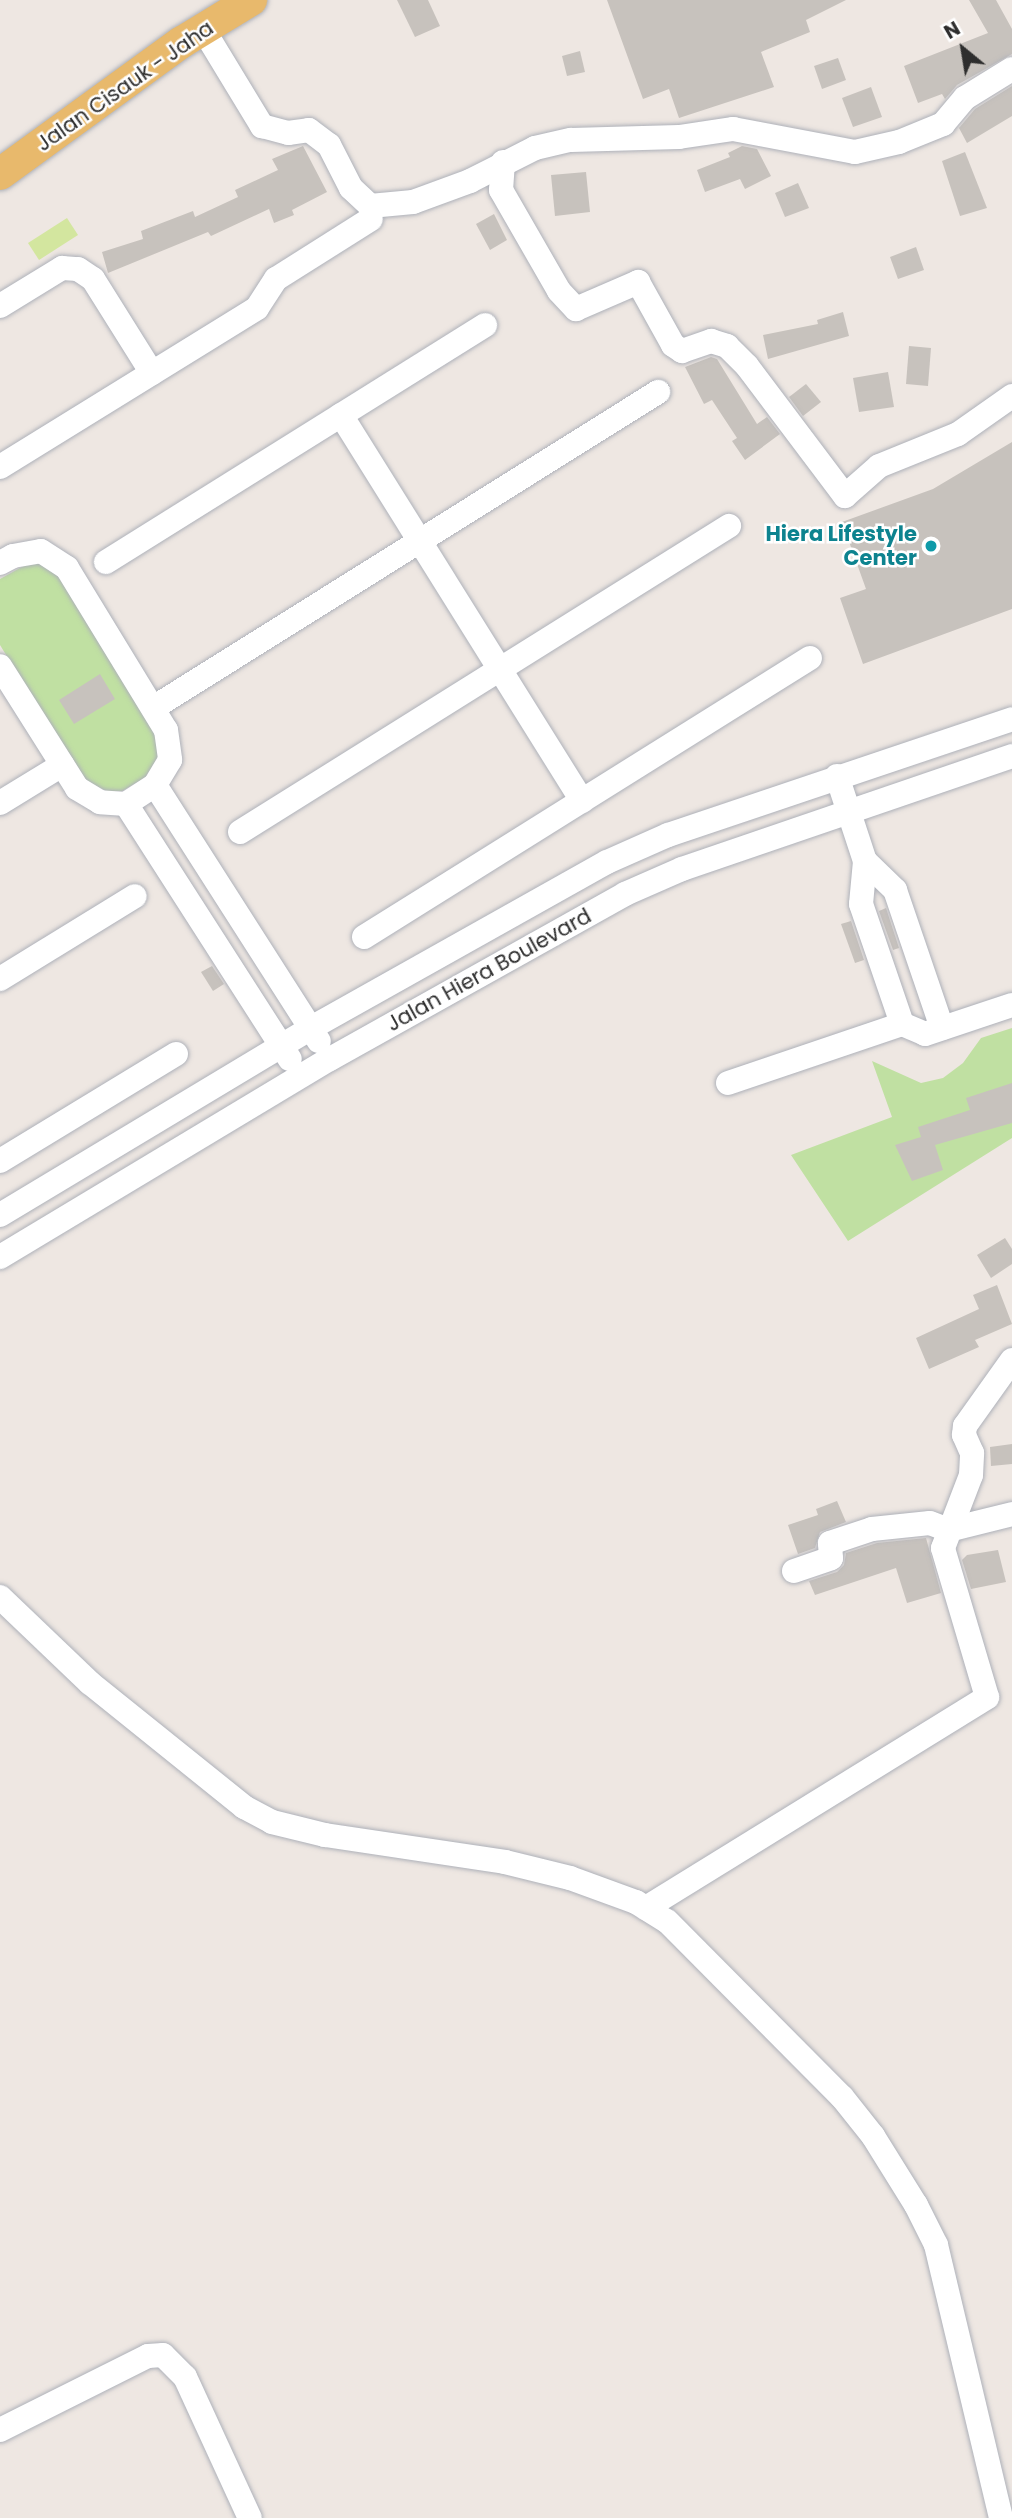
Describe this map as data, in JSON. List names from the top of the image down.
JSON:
{
  "streets": {
    "main road": ["Jalan Cisauk - Jaha"],
    "street": ["Jalan Hiera Boulevard"]
  },
  "places": ["Hiera Lifestyle Center"],
  "north": "top left"
}
